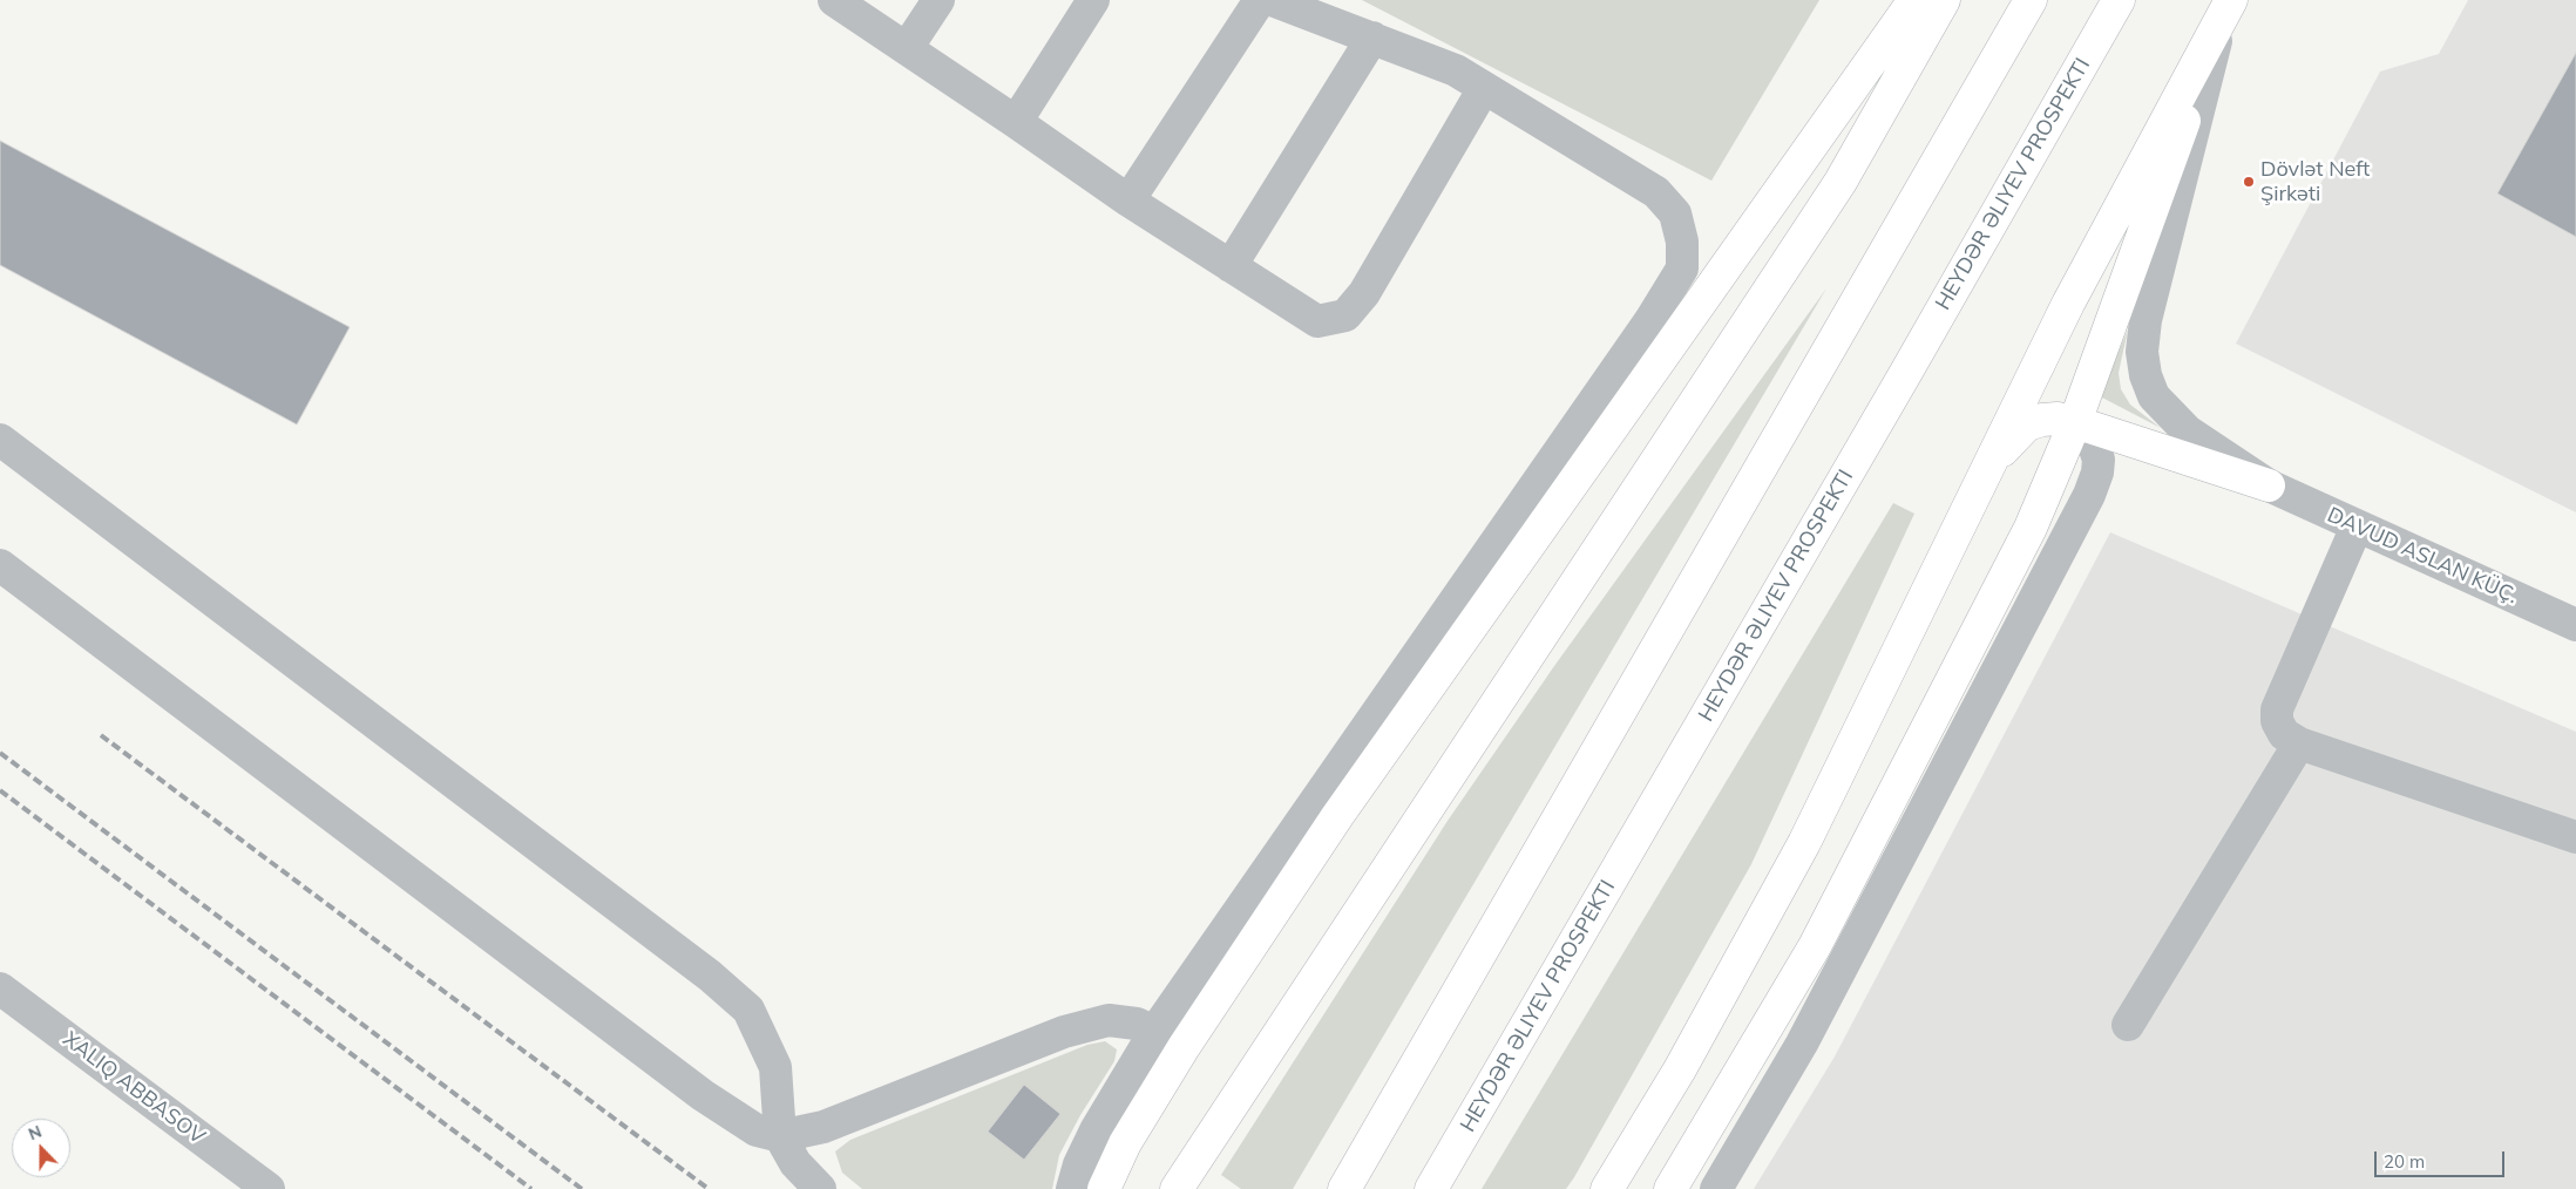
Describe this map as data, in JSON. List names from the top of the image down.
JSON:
{
  "streets": {
    "main road": ["HEYDƏR ƏLIYEV PROSPEKTI"],
    "street": ["DAVUD ASLAN KÜÇ."]
  },
  "places": ["Dövlət Neft Şirkəti"],
  "scale_bar": "20 m",
  "north": "top"
}
